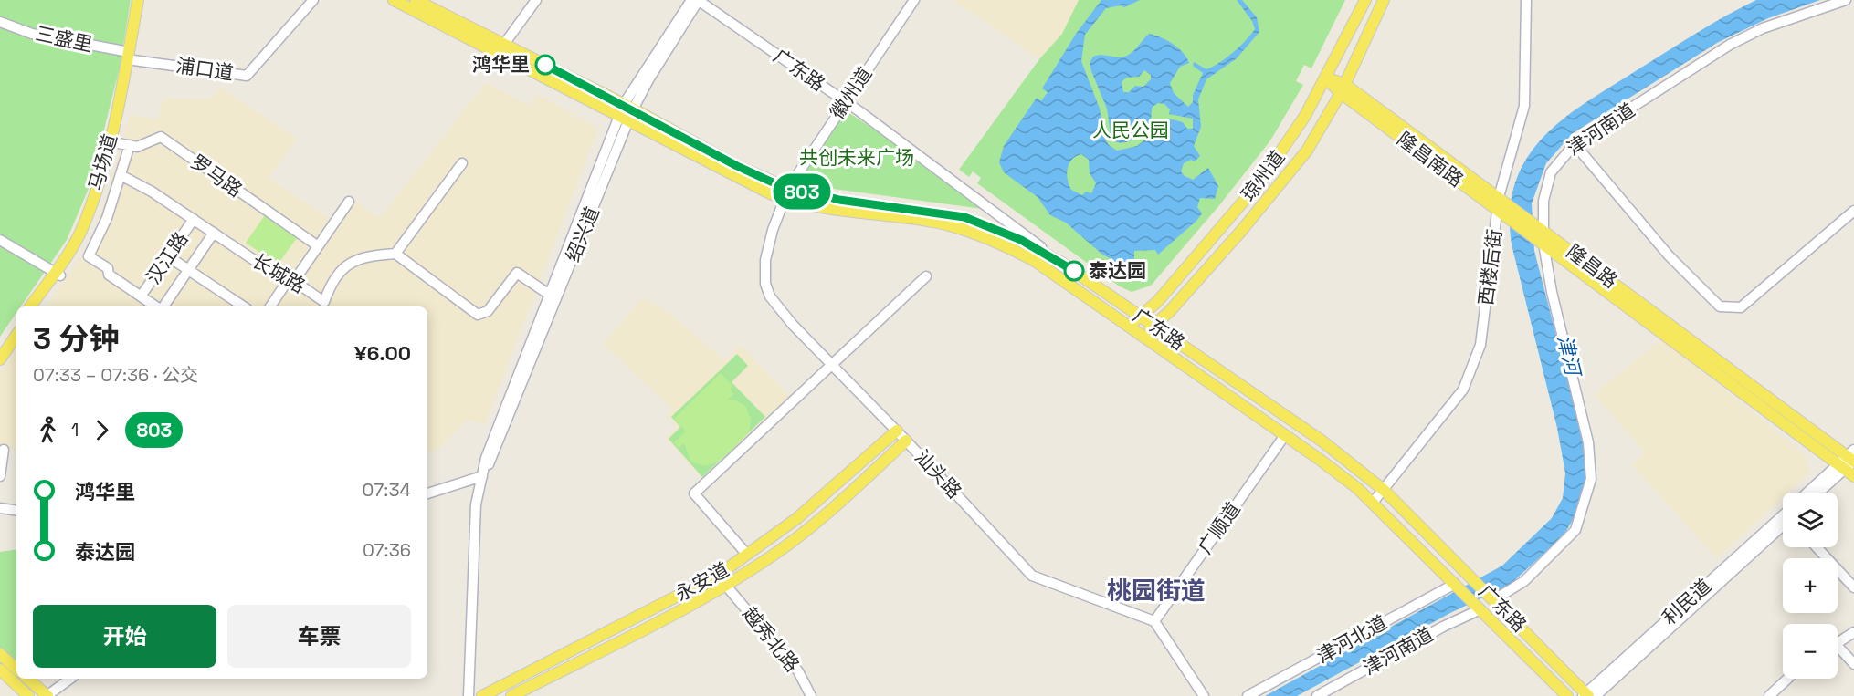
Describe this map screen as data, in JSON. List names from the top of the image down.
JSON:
{
  "streets": {
    "main road": [
      "广东路",
      "隆昌南路",
      "马场道",
      "琼州道",
      "隆昌路",
      "永安道"
    ],
    "street": [
      "三盛里",
      "浦口道",
      "徽州道",
      "津河南道",
      "罗马路",
      "绍兴道",
      "汉江路",
      "西楼后街",
      "长城路",
      "汕头路",
      "广顺道",
      "利民道",
      "越秀北路",
      "津河北道"
    ]
  },
  "crossings": [
    ["三盛里", "浦口道"],
    ["三盛里", "马场道"],
    ["浦口道", "马场道"],
    ["广东路", "徽州道"],
    ["广东路", "津河南道"],
    ["广东路", "琼州道"],
    ["广东路", "绍兴道"],
    ["广东路", "西楼后街"],
    ["广东路", "汕头路"],
    ["广东路", "广顺道"],
    ["广东路", "利民道"],
    ["广东路", "津河北道"],
    ["徽州道", "汕头路"],
    ["津河南道", "隆昌路"],
    ["隆昌南路", "琼州道"],
    ["隆昌南路", "隆昌路"],
    ["隆昌南路", "西楼后街"],
    ["马场道", "罗马路"],
    ["汉江路", "长城路"],
    ["隆昌路", "西楼后街"],
    ["汕头路", "广顺道"],
    ["汕头路", "永安道"],
    ["永安道", "越秀北路"]
  ],
  "districts": ["桃园街道"],
  "water": ["津河"],
  "parks": ["人民公园", "共创未来广场"],
  "places": ["鸿华里", "泰达园"],
  "lines": ["bus line 803"],
  "page": {
    "on_map": "803",
    "heading": ["3 分钟", "07:33 – 07:36 · 公交", "¥6.00"],
    "legs": ["1", "803"],
    "list": [
      {
        "name": "鸿华里",
        "value": "07:34"
      },
      {
        "name": "泰达园",
        "value": "07:36"
      }
    ],
    "map_buttons": ["+", "−"],
    "buttons": ["开始", "车票"]
  }
}
